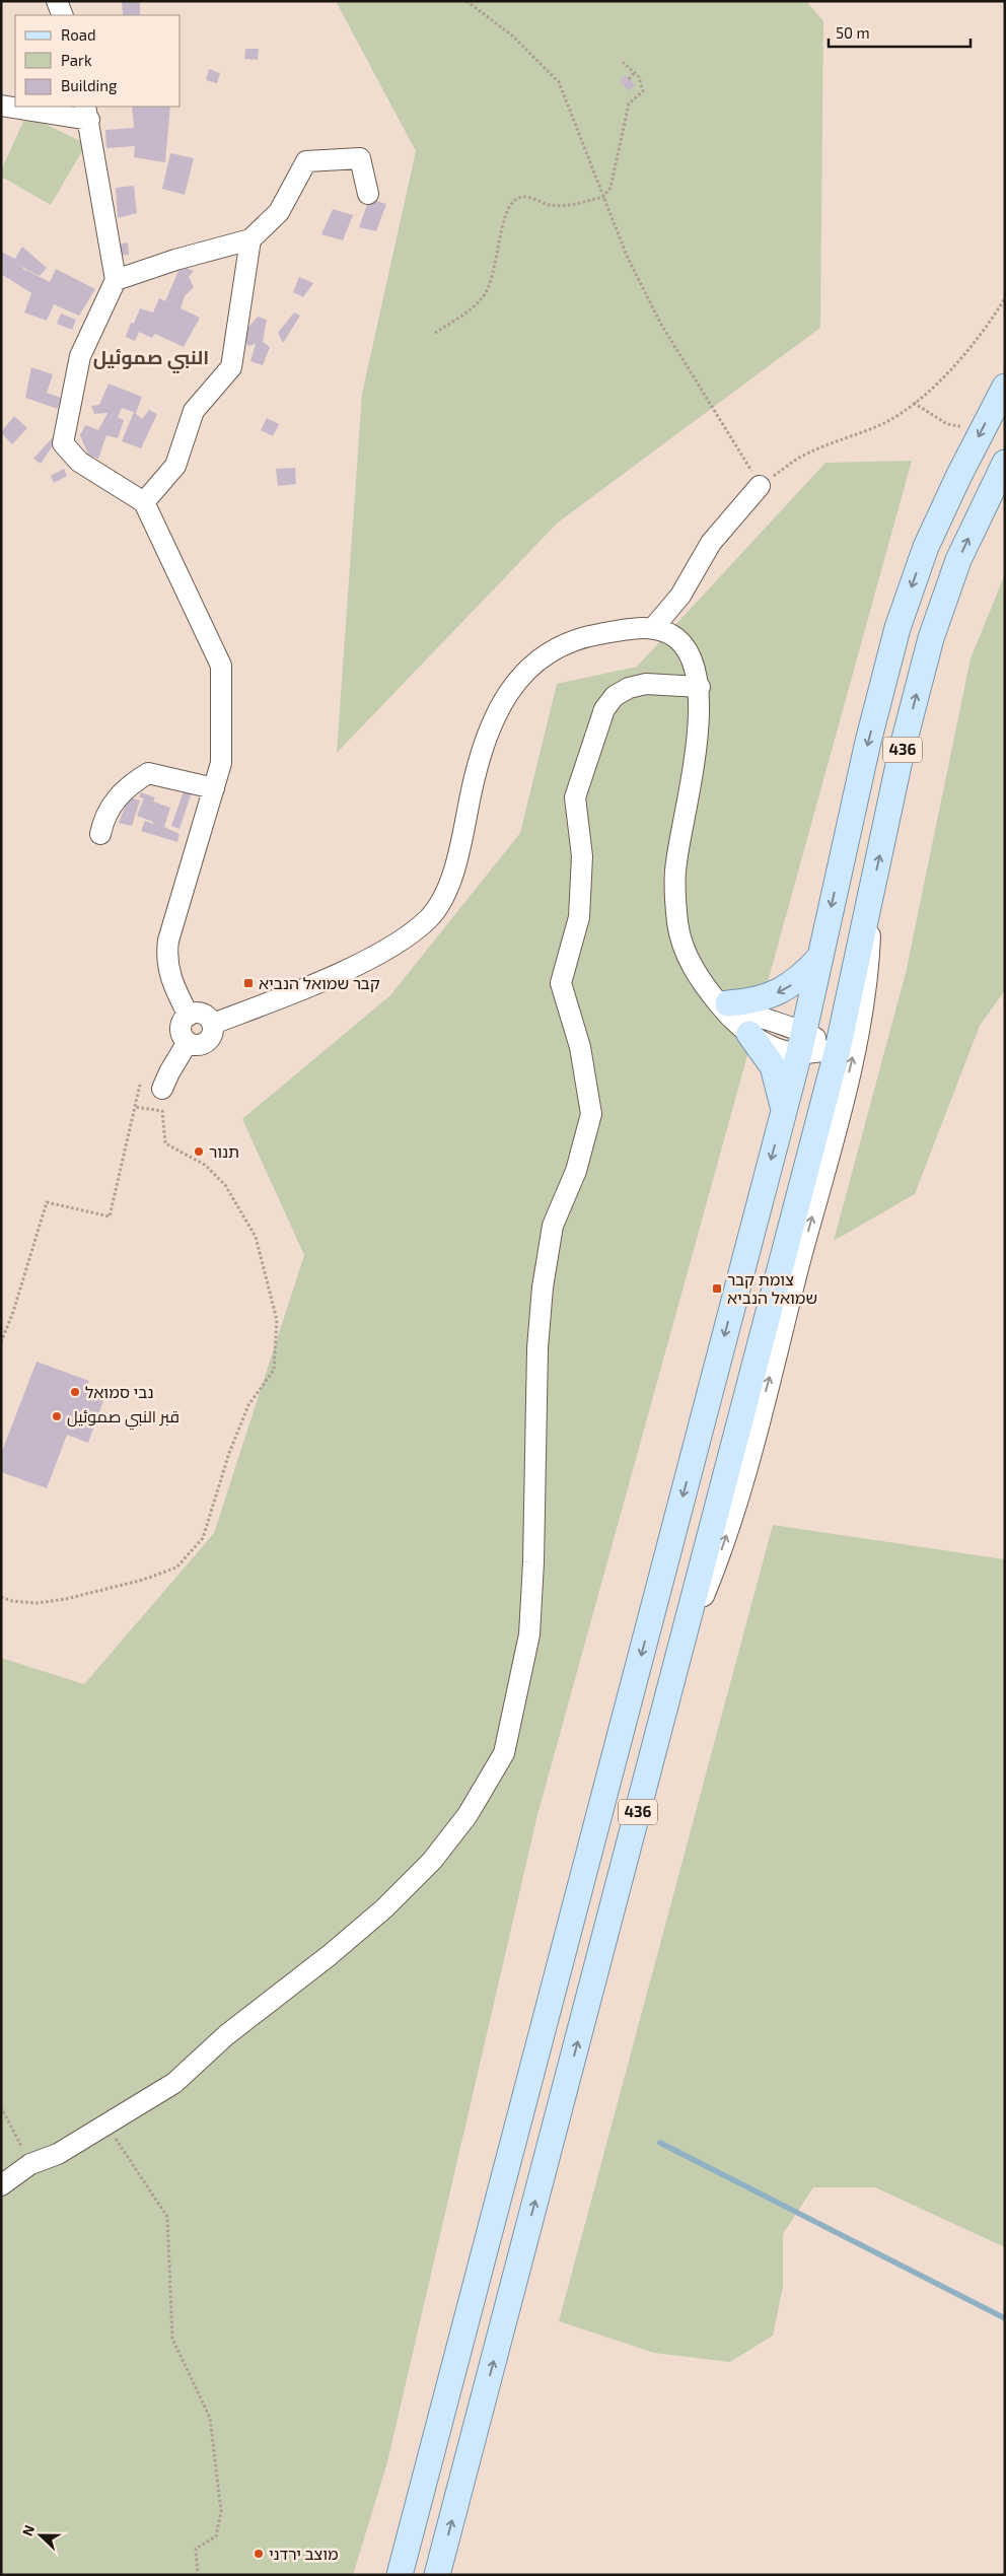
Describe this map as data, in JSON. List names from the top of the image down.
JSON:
{
  "streets": {
    "main road": ["436"]
  },
  "districts": ["النبي صموئيل"],
  "places": {
    "transit": ["קבר שמואל הנביא", "צומת קבר שמואל הנביא"],
    "other": [
      "תנור",
      "נבי סמואל",
      "قبر النبي صموئيل",
      "מוצב ירדני"
    ]
  },
  "legend": ["Road", "Park", "Building"],
  "scale_bar": "50 m",
  "north": "left"
}
